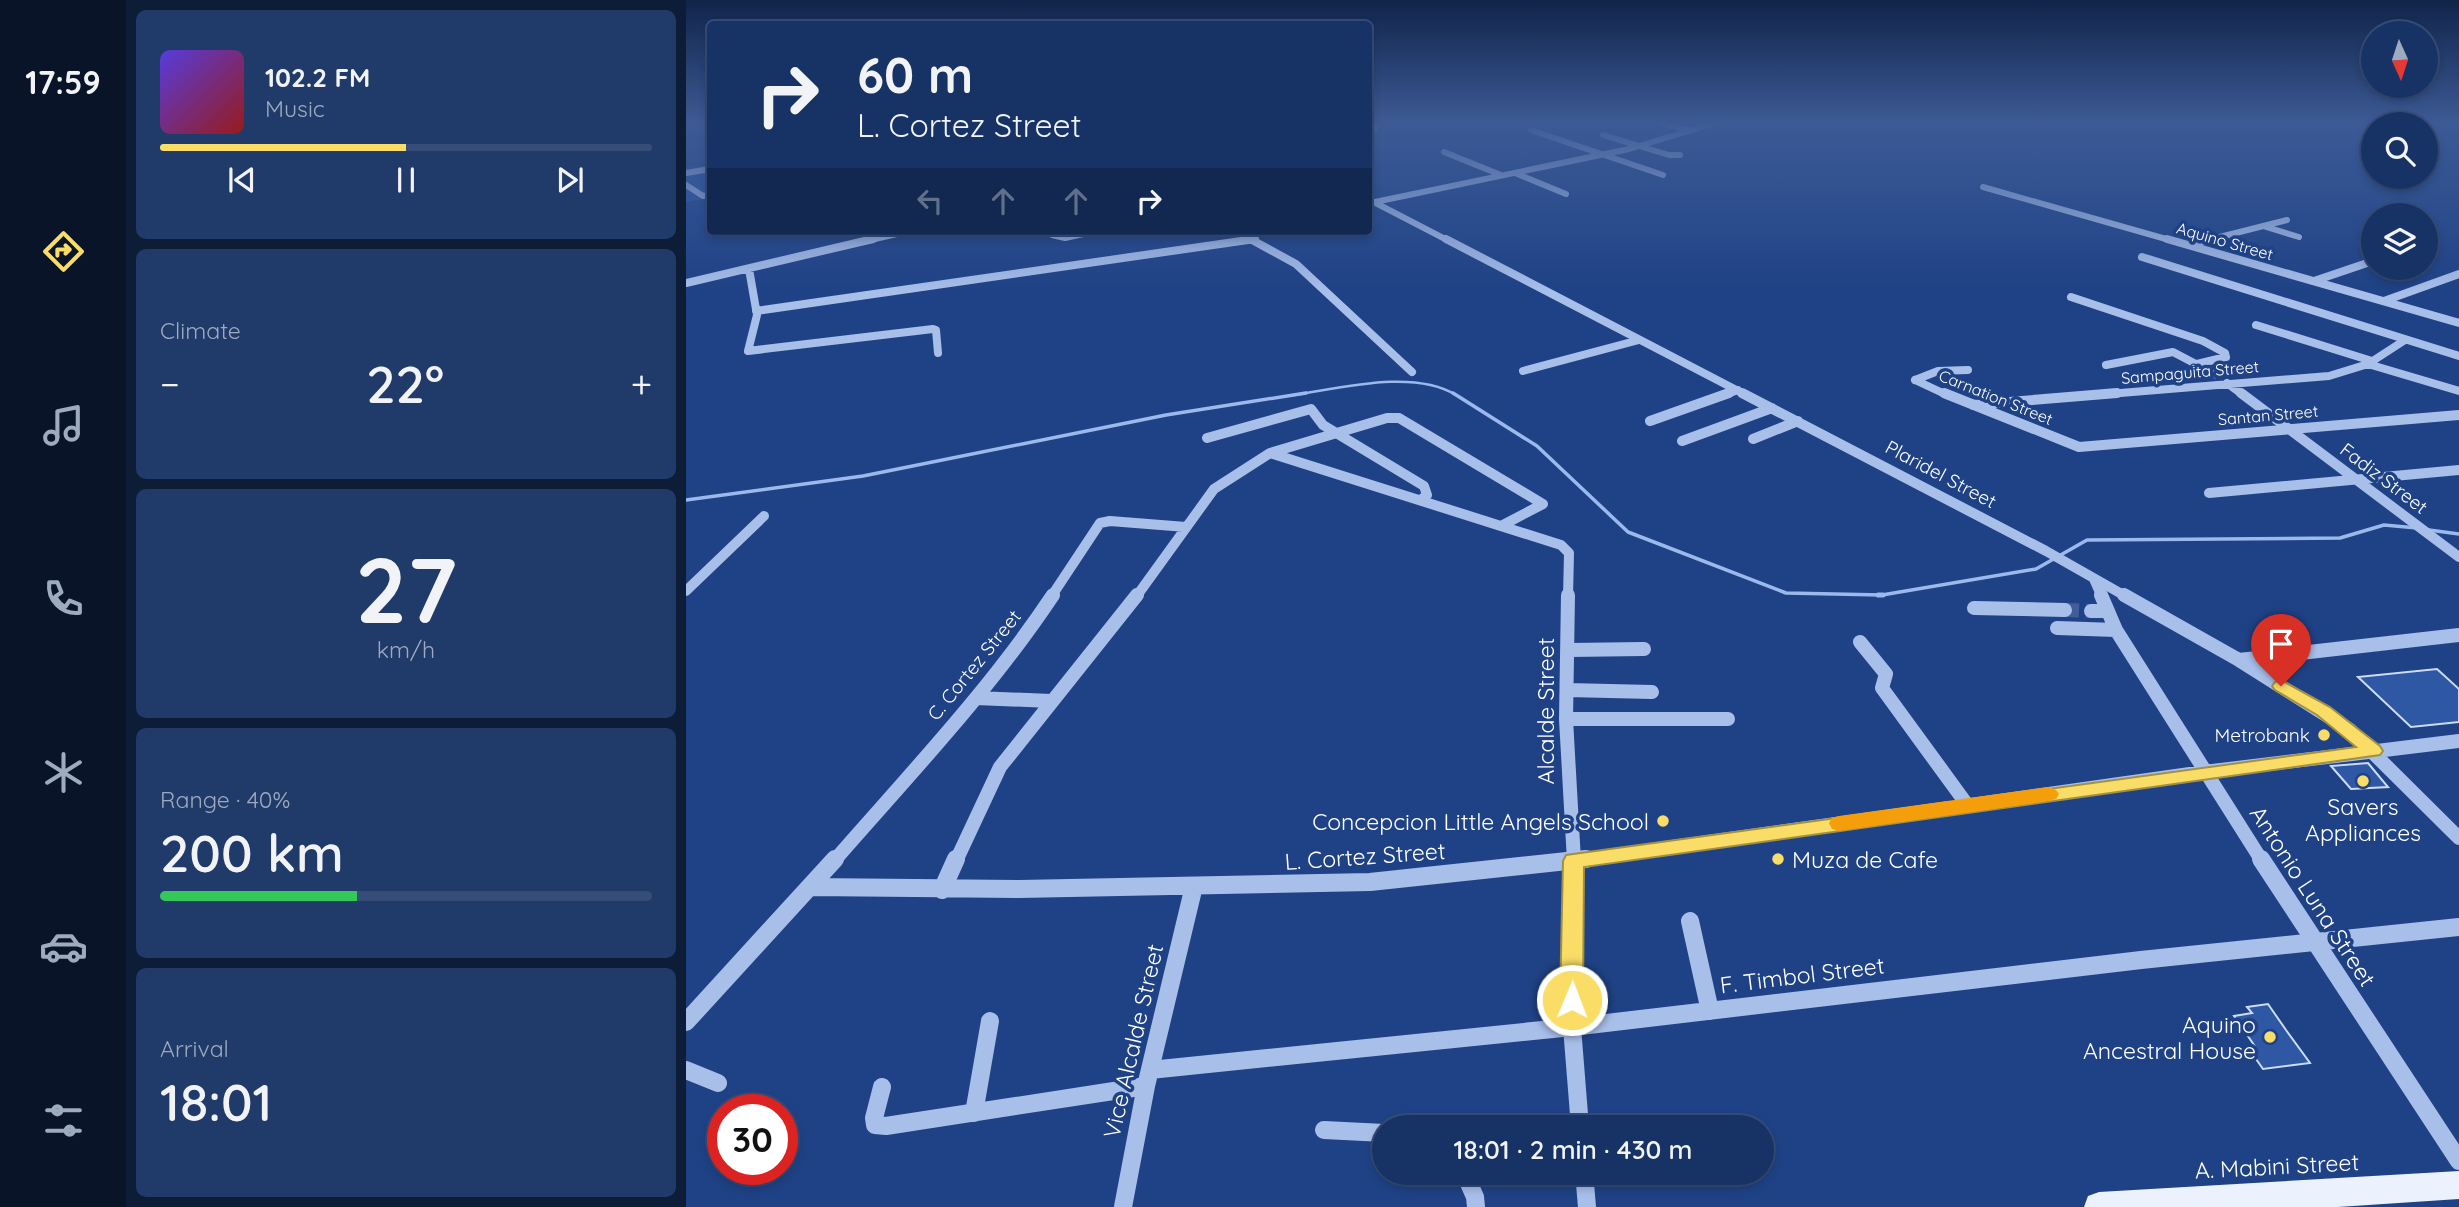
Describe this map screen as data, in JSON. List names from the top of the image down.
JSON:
{
  "streets": {
    "main road": ["A. Mabini Street"],
    "street": [
      "Aquino Street",
      "Sampaguita Street",
      "Carnation Street",
      "Santan Street",
      "Plaridel Street",
      "Fadiz Street",
      "C. Cortez Street",
      "Alcalde Street",
      "L. Cortez Street",
      "Antonio Luna Street",
      "F. Timbol Street",
      "Vice Alcalde Street"
    ]
  },
  "crossings": [
    ["Sampaguita Street", "Carnation Street"],
    ["Sampaguita Street", "Fadiz Street"],
    ["Carnation Street", "Santan Street"],
    ["Santan Street", "Fadiz Street"],
    ["Plaridel Street", "L. Cortez Street"],
    ["Plaridel Street", "Antonio Luna Street"],
    ["C. Cortez Street", "L. Cortez Street"],
    ["Alcalde Street", "L. Cortez Street"],
    ["Alcalde Street", "F. Timbol Street"],
    ["L. Cortez Street", "Antonio Luna Street"],
    ["L. Cortez Street", "Vice Alcalde Street"],
    ["Antonio Luna Street", "F. Timbol Street"],
    ["F. Timbol Street", "Vice Alcalde Street"]
  ],
  "places": [
    "Metrobank",
    "Savers Appliances",
    "Concepcion Little Angels School",
    "Muza de Cafe",
    "Aquino Ancestral House"
  ],
  "north": "bottom",
  "page": {
    "tabs": "17:59",
    "turn": ["60 m", "L. Cortez Street"],
    "song": ["102.2 FM", "Music"],
    "tile": [
      "Climate",
      ["27", "km/h"],
      ["Range · 40%", "200 km"],
      ["Arrival", "18:01"]
    ],
    "heat": ["−", "22°", "+"],
    "limit": "30",
    "trip": "18:01 · 2 min · 430 m"
  }
}
